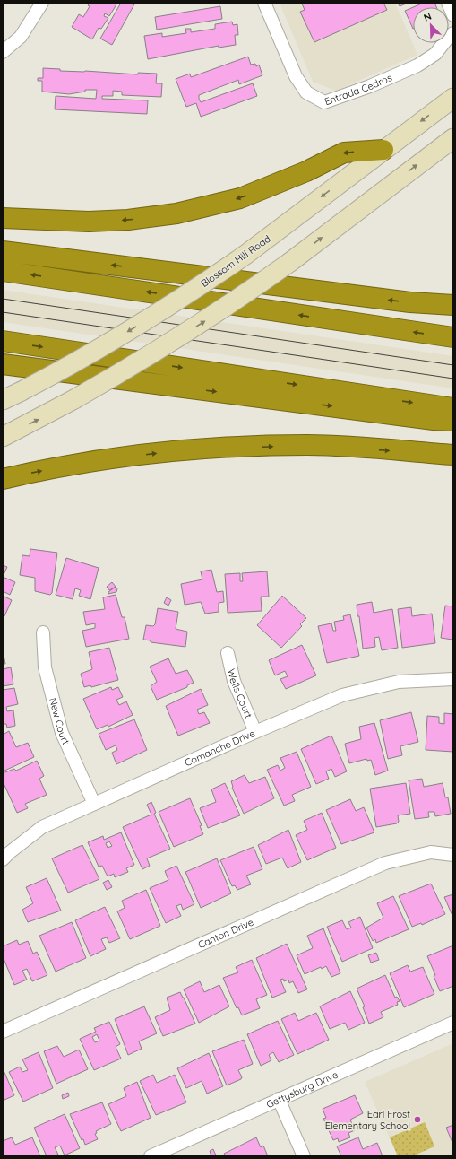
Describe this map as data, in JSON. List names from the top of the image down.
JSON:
{
  "streets": {
    "main road": ["Blossom Hill Road"],
    "street": [
      "Entrada Cedros",
      "Wells Court",
      "New Court",
      "Comanche Drive",
      "Canton Drive",
      "Gettysburg Drive"
    ]
  },
  "crossings": [
    ["Wells Court", "Comanche Drive"],
    ["New Court", "Comanche Drive"]
  ],
  "places": ["Earl Frost Elementary School"],
  "north": "top left"
}
